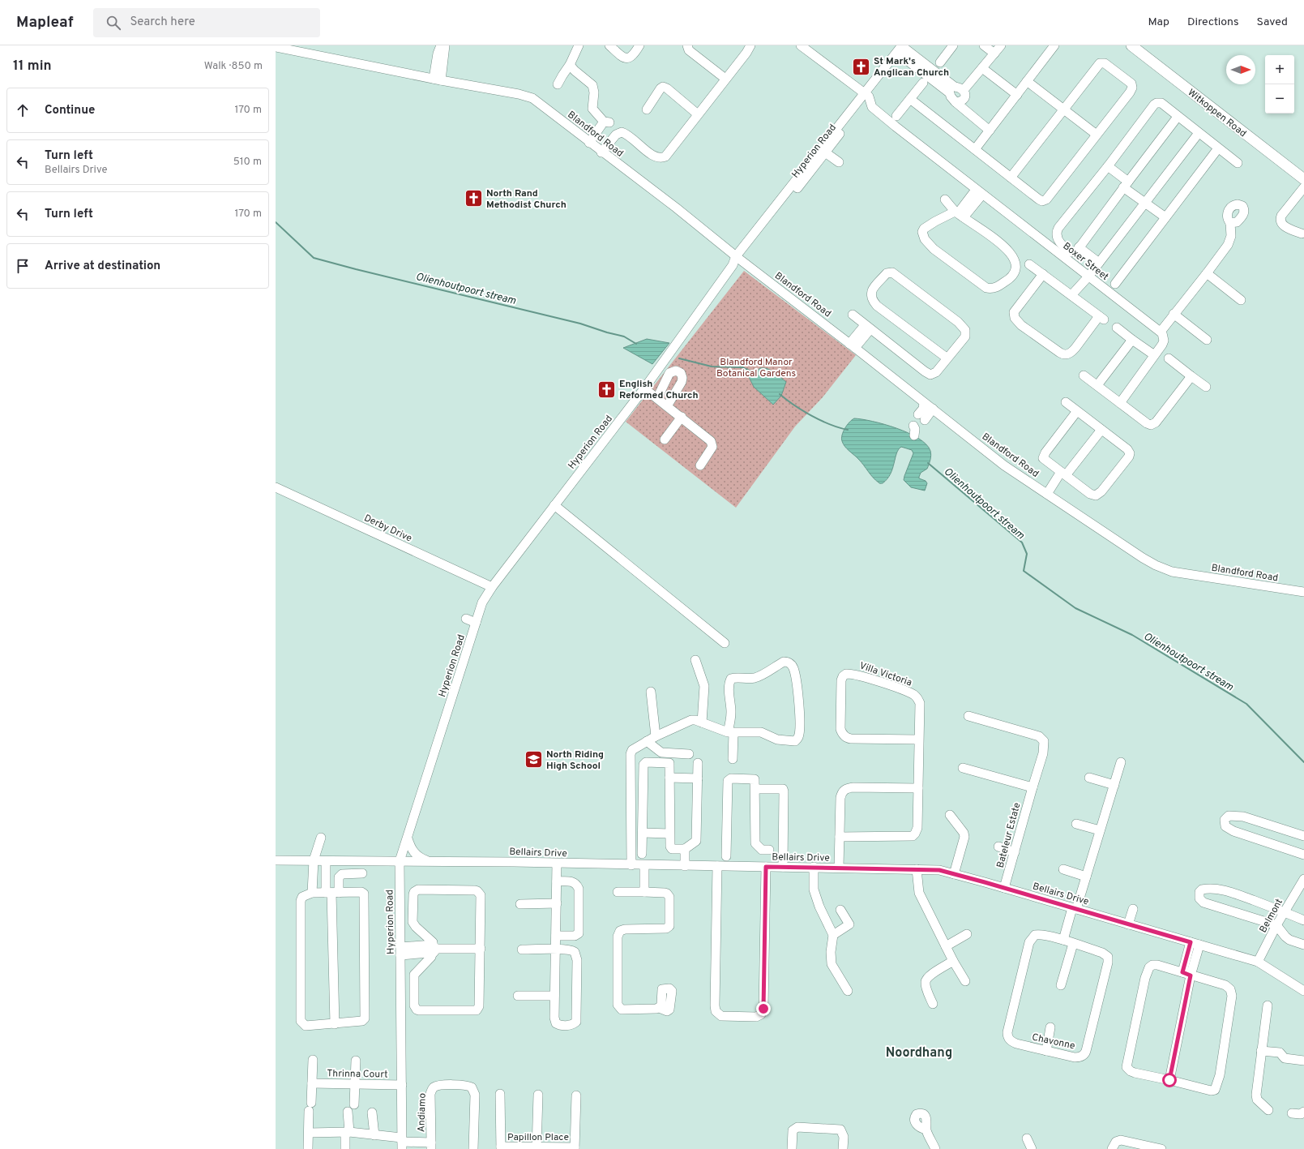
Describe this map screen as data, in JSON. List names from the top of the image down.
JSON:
{
  "streets": {
    "main road": ["Witkoppen Road"],
    "street": [
      "Blandford Road",
      "Hyperion Road",
      "Boxer Street",
      "Derby Drive",
      "Villa Victoria",
      "Bateleur Estate",
      "Bellairs Drive",
      "Belmont",
      "Chavonne",
      "Thrinna Court",
      "Andiamo",
      "Papillon Place"
    ]
  },
  "crossings": [
    ["Blandford Road", "Hyperion Road"],
    ["Hyperion Road", "Boxer Street"],
    ["Hyperion Road", "Derby Drive"],
    ["Hyperion Road", "Bellairs Drive"],
    ["Hyperion Road", "Thrinna Court"],
    ["Hyperion Road", "Andiamo"],
    ["Bateleur Estate", "Bellairs Drive"],
    ["Bellairs Drive", "Belmont"]
  ],
  "districts": ["Noordhang"],
  "water": ["Olienhoutpoort stream"],
  "parks": ["Blandford Manor Botanical Gardens"],
  "places": {
    "church": ["St Mark's Anglican Church", "North Rand Methodist Church", "English Reformed Church"],
    "school or university": ["North Riding High School"]
  },
  "north": "right",
  "page": {
    "header": "Mapleaf",
    "search": "Search here",
    "nav": ["Map", "Directions", "Saved"],
    "heading": ["11 min", "Walk · 850 m"],
    "map_buttons": ["+", "−"],
    "list": [
      ["Continue", "170 m"],
      ["Turn left", "Bellairs Drive", "510 m"],
      ["Turn left", "170 m"],
      "Arrive at destination"
    ]
  }
}
